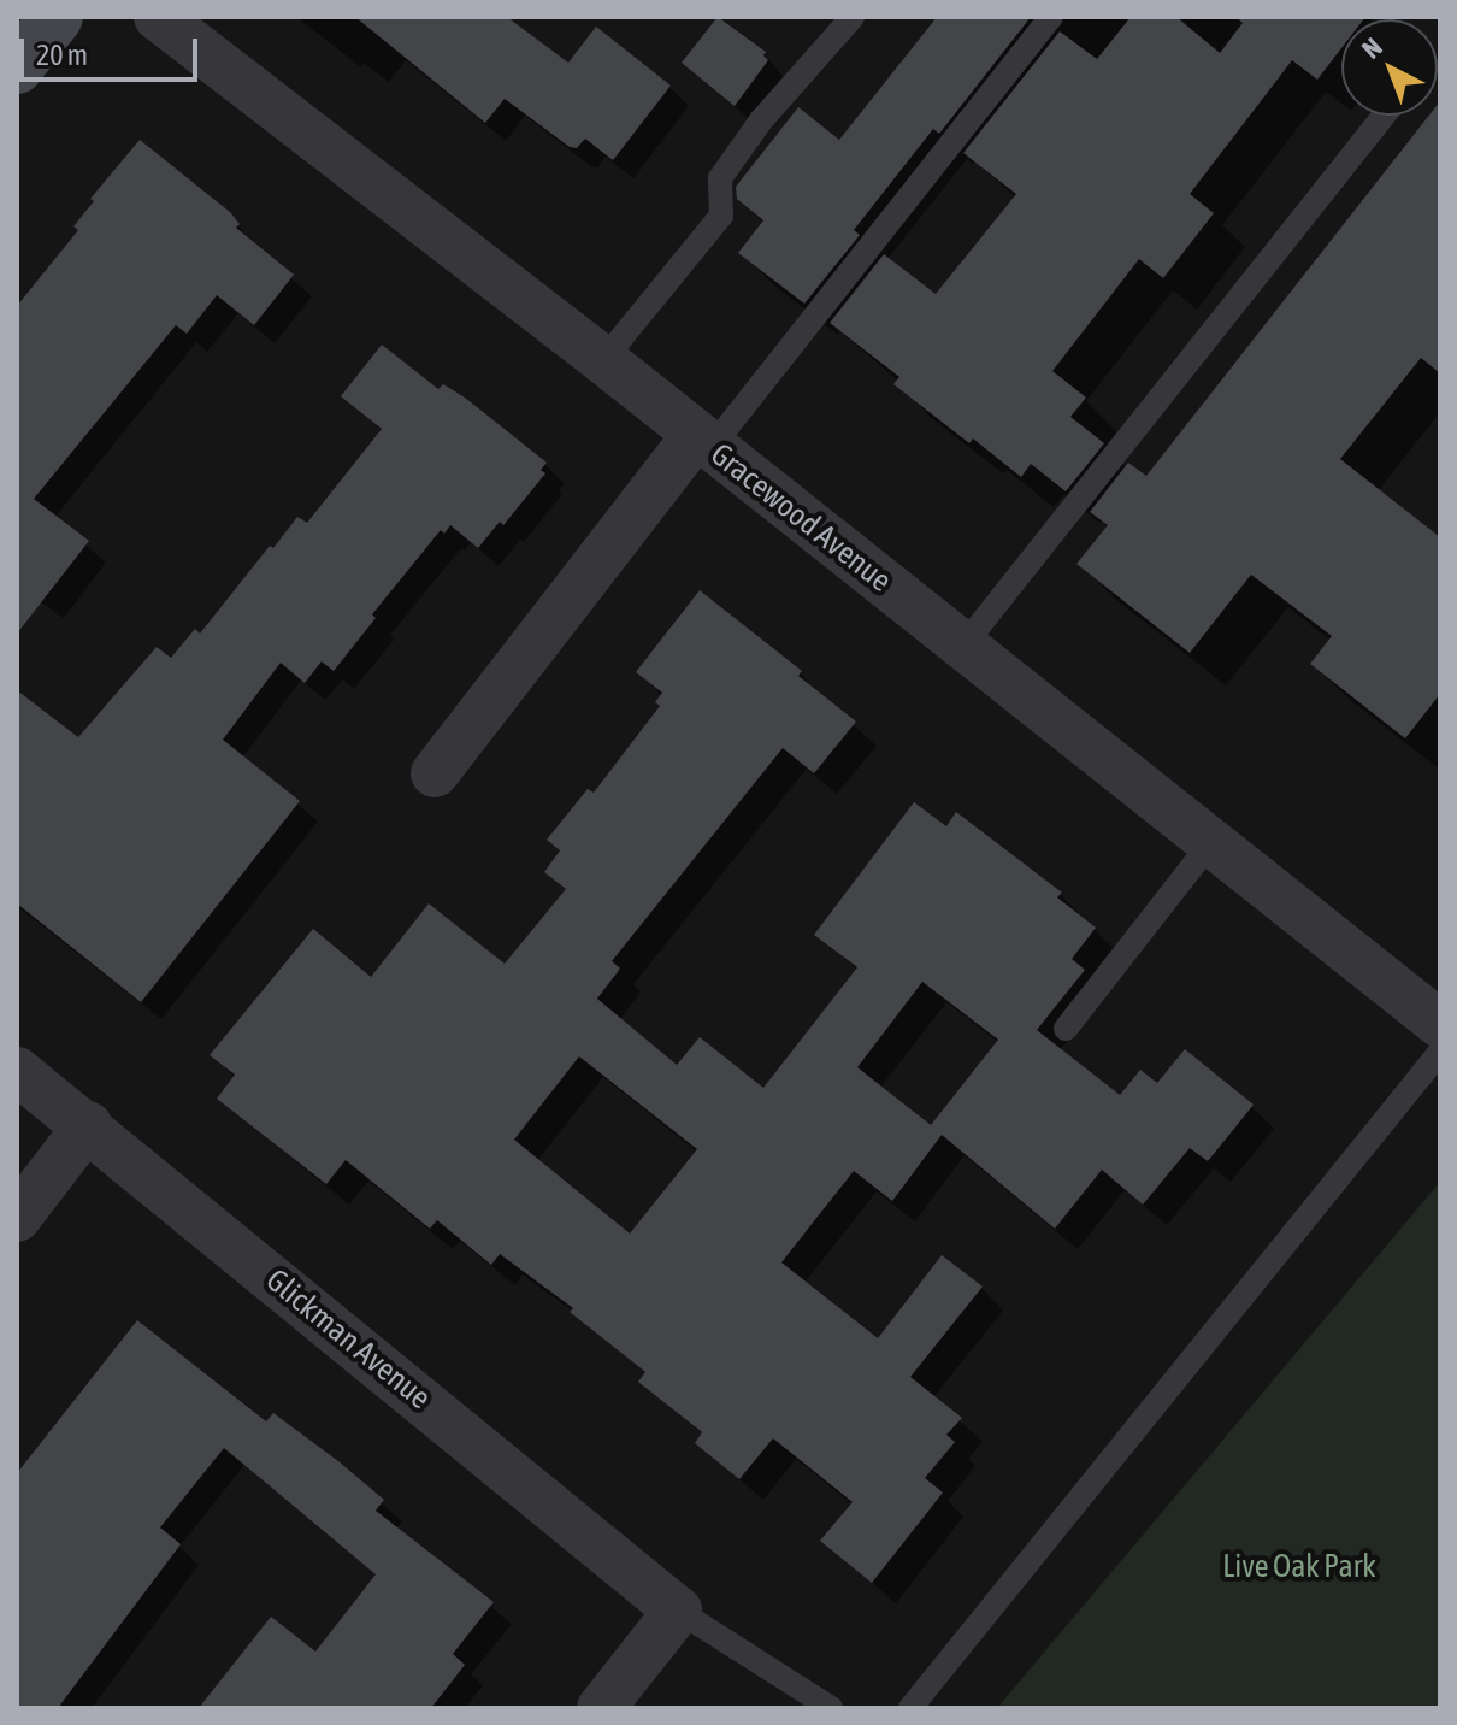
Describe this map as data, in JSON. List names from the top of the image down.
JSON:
{
  "streets": {
    "street": ["Gracewood Avenue", "Glickman Avenue"]
  },
  "parks": ["Live Oak Park"],
  "scale_bar": "20 m",
  "north": "top left"
}
